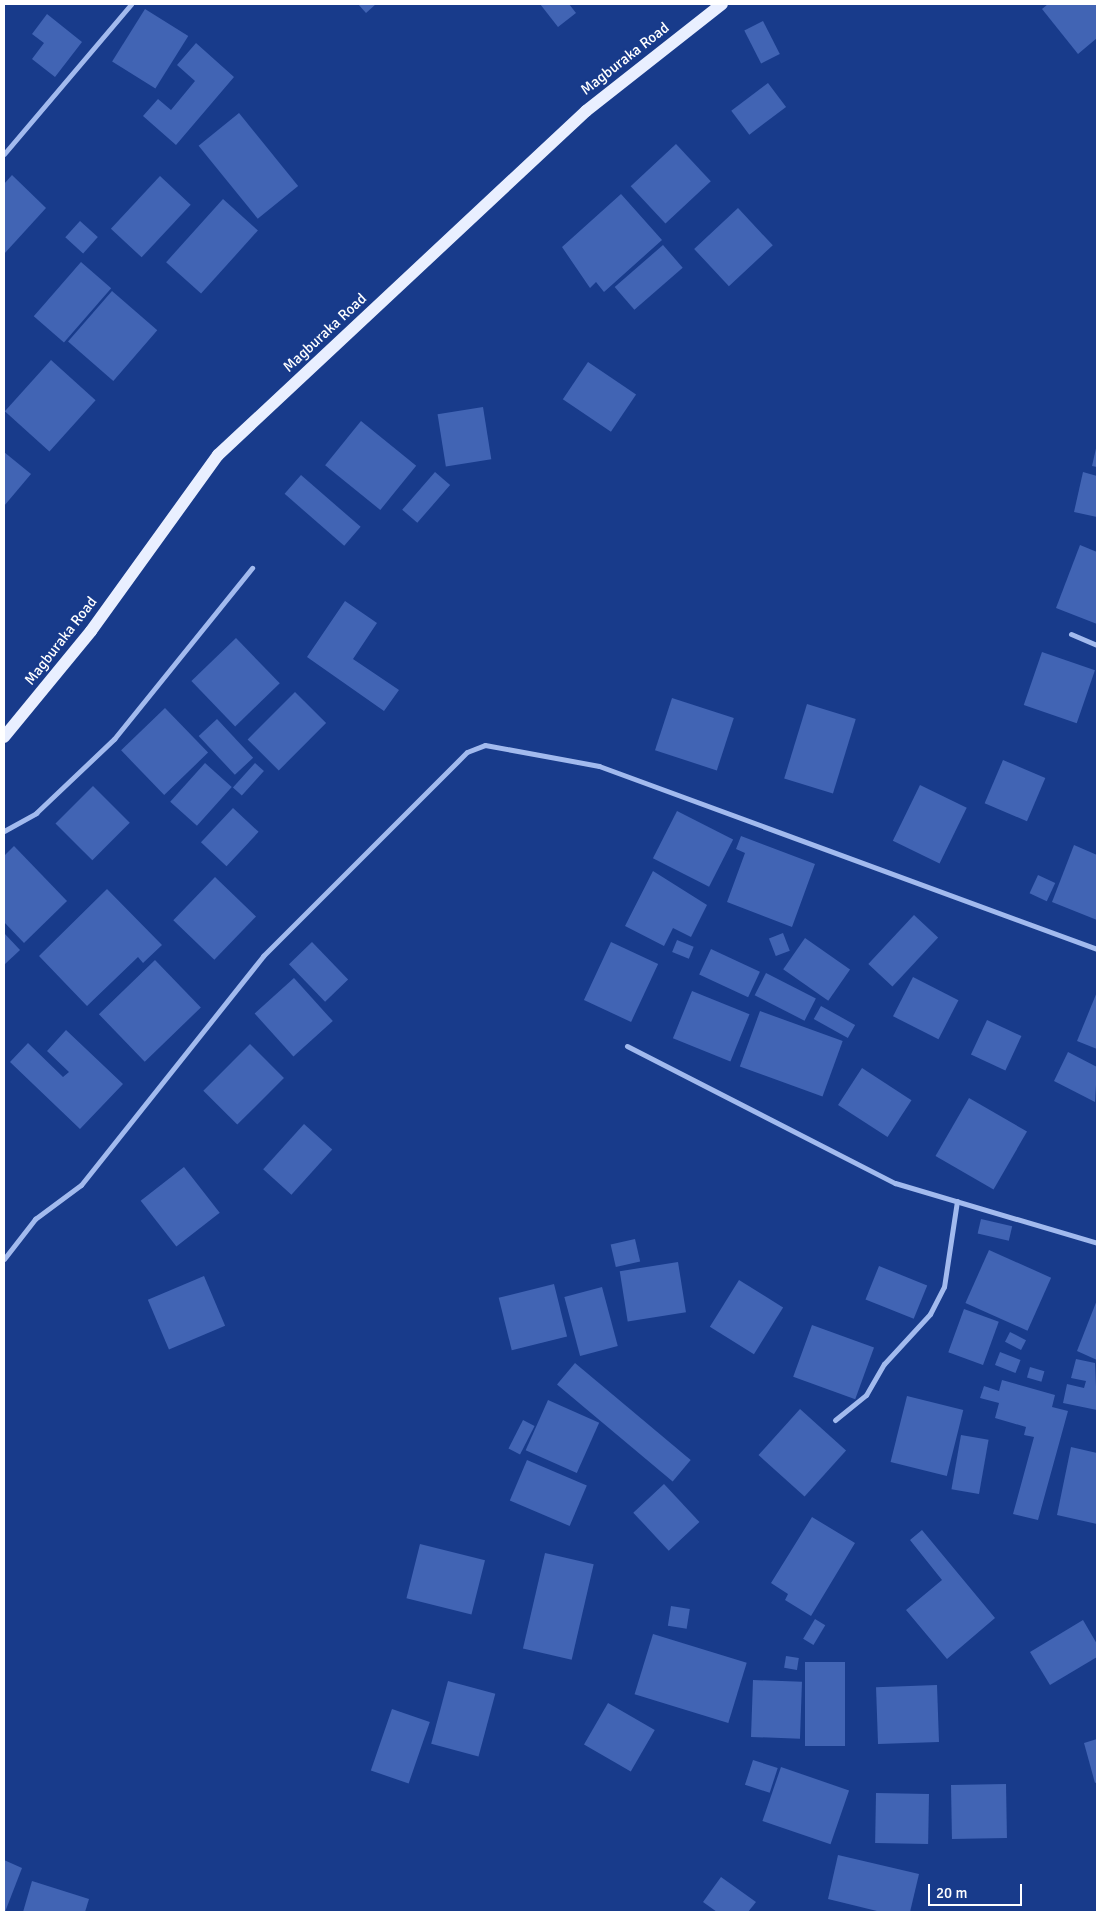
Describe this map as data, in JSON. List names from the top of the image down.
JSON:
{
  "streets": {
    "main road": ["Magburaka Road"]
  },
  "scale_bar": "20 m"
}
